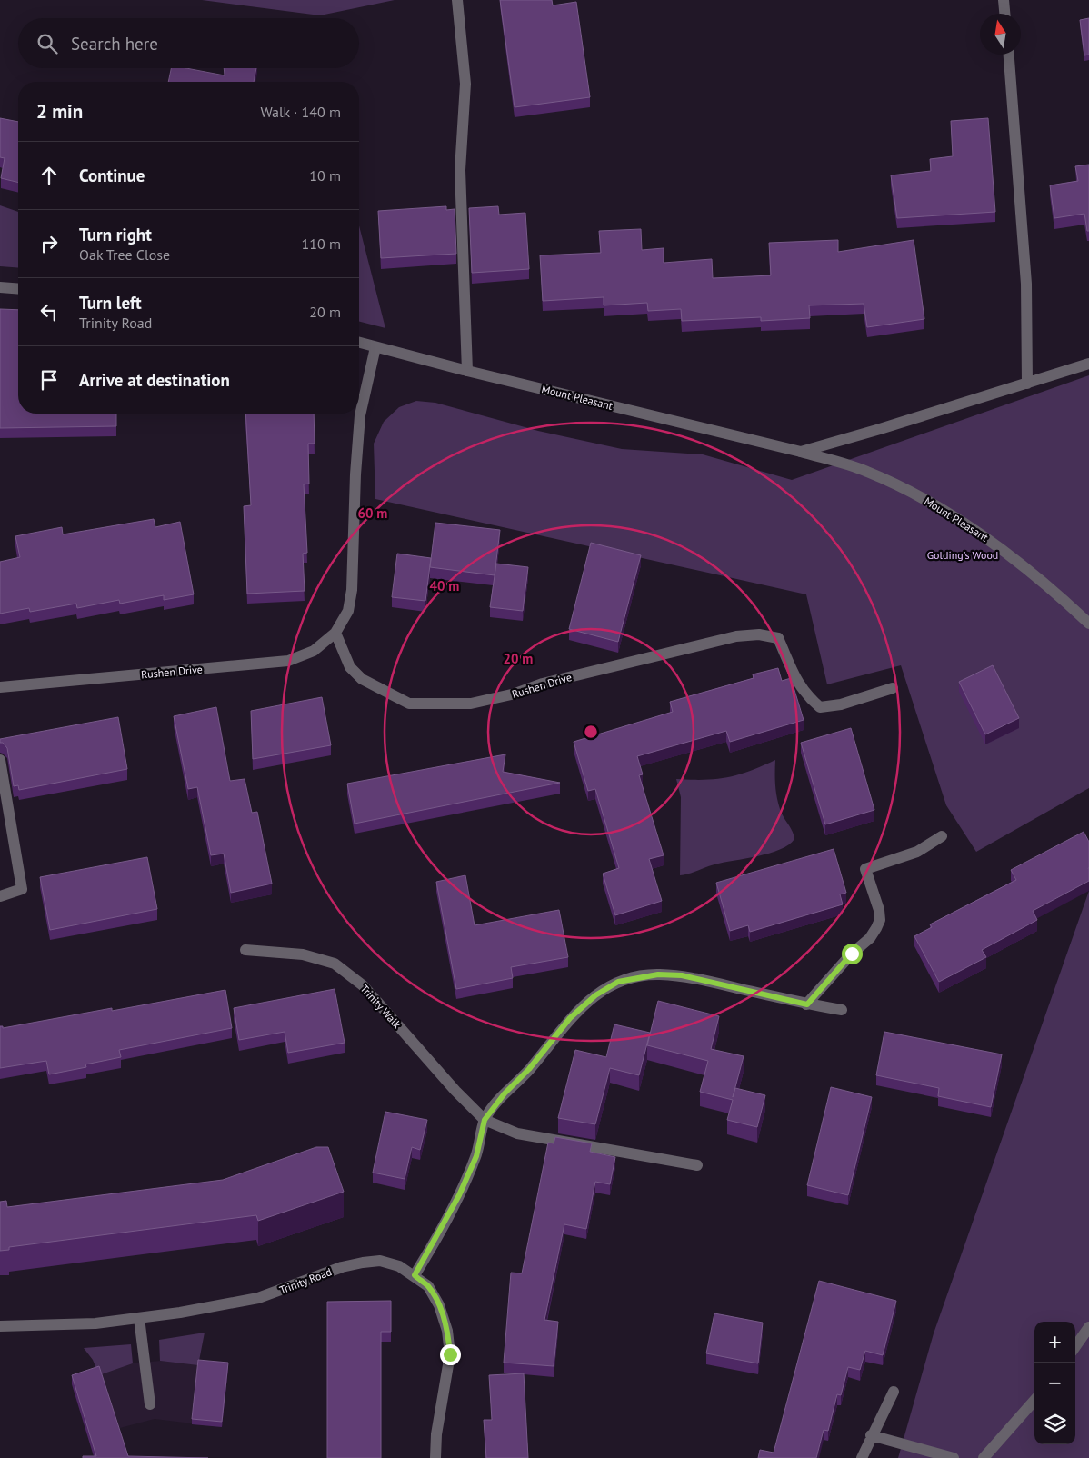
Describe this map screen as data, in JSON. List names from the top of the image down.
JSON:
{
  "streets": {
    "street": [
      "Mount Pleasant",
      "Rushen Drive",
      "Trinity Walk",
      "Trinity Road"
    ]
  },
  "crossings": [
    ["Mount Pleasant", "Rushen Drive"]
  ],
  "parks": ["Golding's Wood"],
  "north": "top",
  "page": {
    "search": "Search here",
    "heading": ["2 min", "Walk · 140 m"],
    "list": [
      ["Continue", "10 m"],
      ["Turn right", "Oak Tree Close", "110 m"],
      ["Turn left", "Trinity Road", "20 m"],
      "Arrive at destination"
    ],
    "map_buttons": ["+", "−"]
  },
  "rings": ["60 m", "40 m", "20 m"]
}
